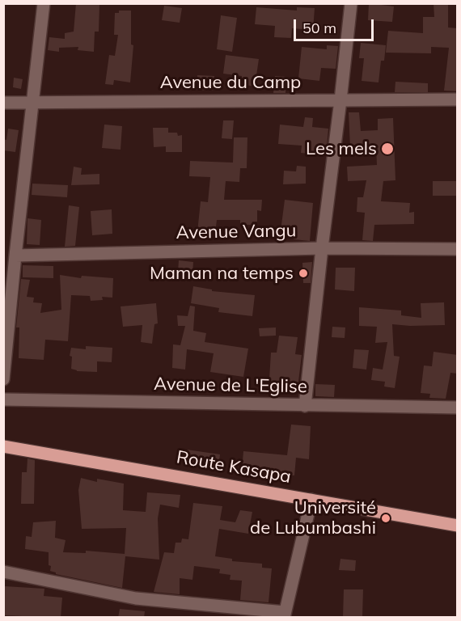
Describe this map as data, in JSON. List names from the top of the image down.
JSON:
{
  "streets": {
    "main road": ["Route Kasapa"],
    "street": ["Avenue du Camp", "Avenue Vangu", "Avenue de L'Eglise"]
  },
  "places": ["Les mels", "Maman na temps", "Université de Lubumbashi"],
  "scale_bar": "50 m"
}
